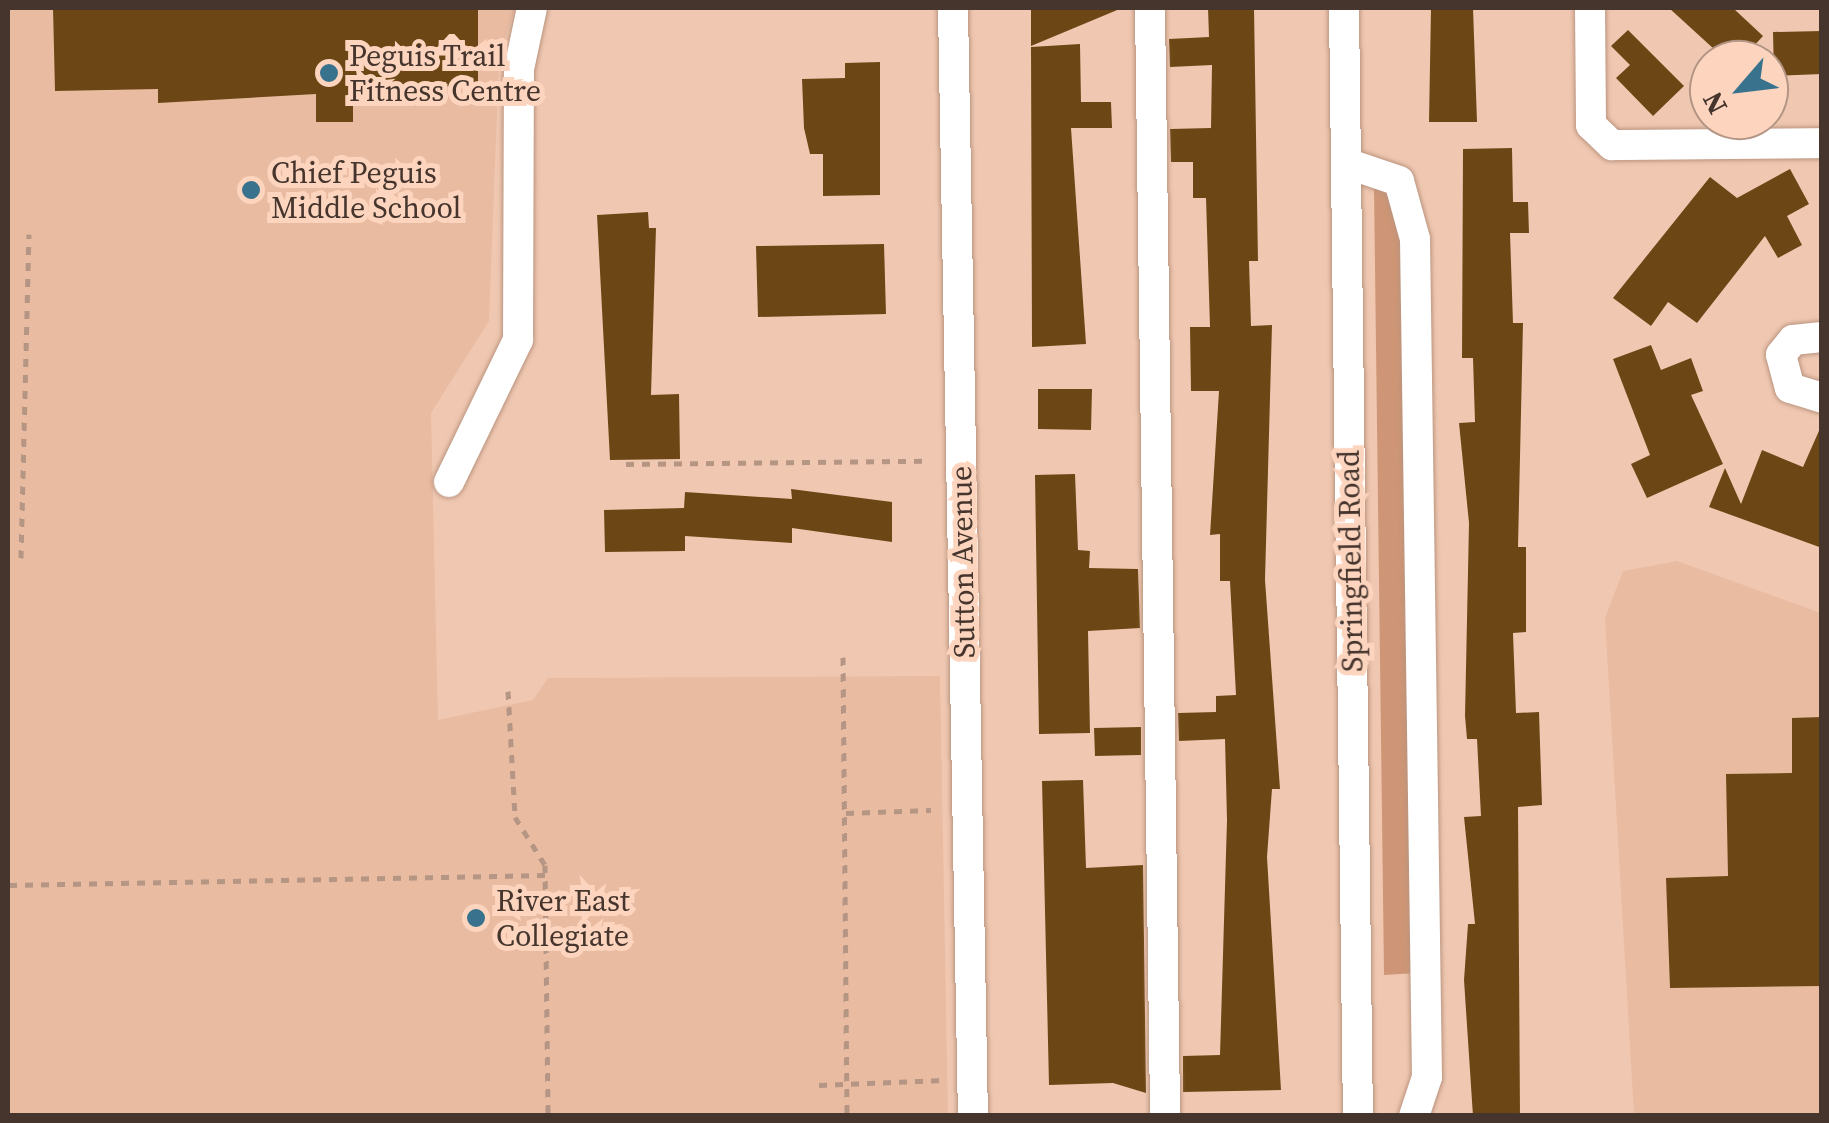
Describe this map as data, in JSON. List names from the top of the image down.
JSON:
{
  "streets": {
    "street": ["Springfield Road", "Sutton Avenue"]
  },
  "places": ["Peguis Trail Fitness Centre", "Chief Peguis Middle School", "River East Collegiate"],
  "north": "bottom left"
}
